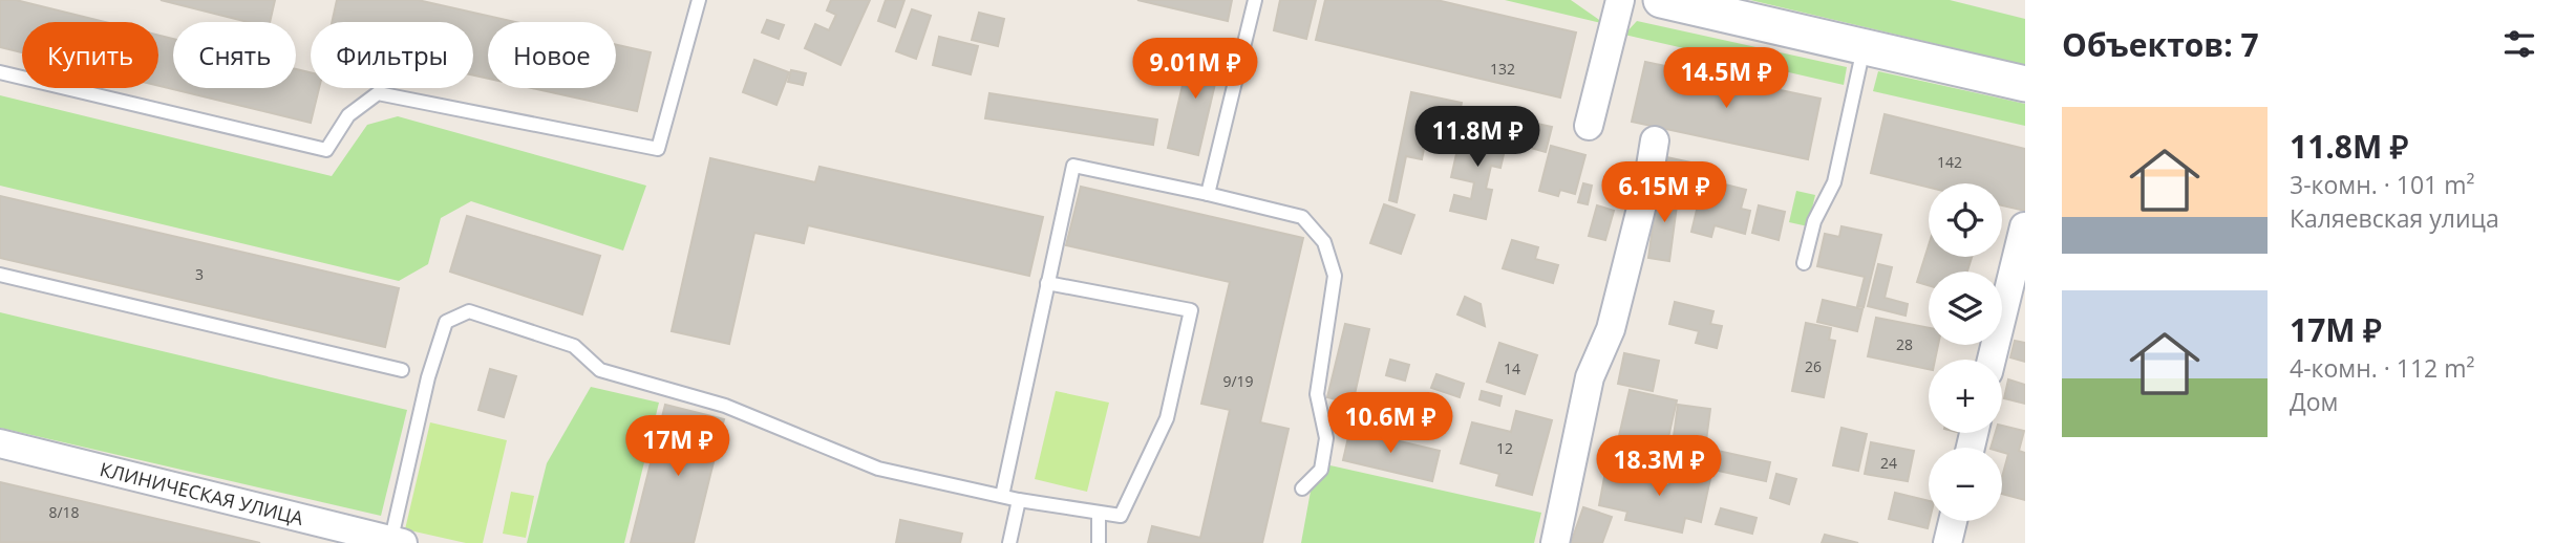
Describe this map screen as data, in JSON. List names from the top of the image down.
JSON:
{
  "streets": {
    "street": ["КЛИНИЧЕСКАЯ УЛИЦА"]
  },
  "house_numbers": [
    "132",
    "142",
    "3",
    "28",
    "26",
    "14",
    "9/19",
    "12",
    "24",
    "8/18"
  ],
  "page": {
    "heading": "Объектов: 7",
    "chip": [
      "Купить",
      "Снять",
      "Фильтры",
      "Новое"
    ],
    "price": [
      "9.01M ₽",
      "14.5M ₽",
      "11.8M ₽",
      "6.15M ₽",
      "10.6M ₽",
      "17M ₽",
      "18.3M ₽"
    ],
    "list": [
      {
        "name": "11.8M ₽",
        "note": "3-комн. · 101 m² · Каляевская улица"
      },
      {
        "name": "17M ₽",
        "note": "4-комн. · 112 m² · Дом"
      }
    ],
    "map_buttons": ["+", "−"]
  }
}
